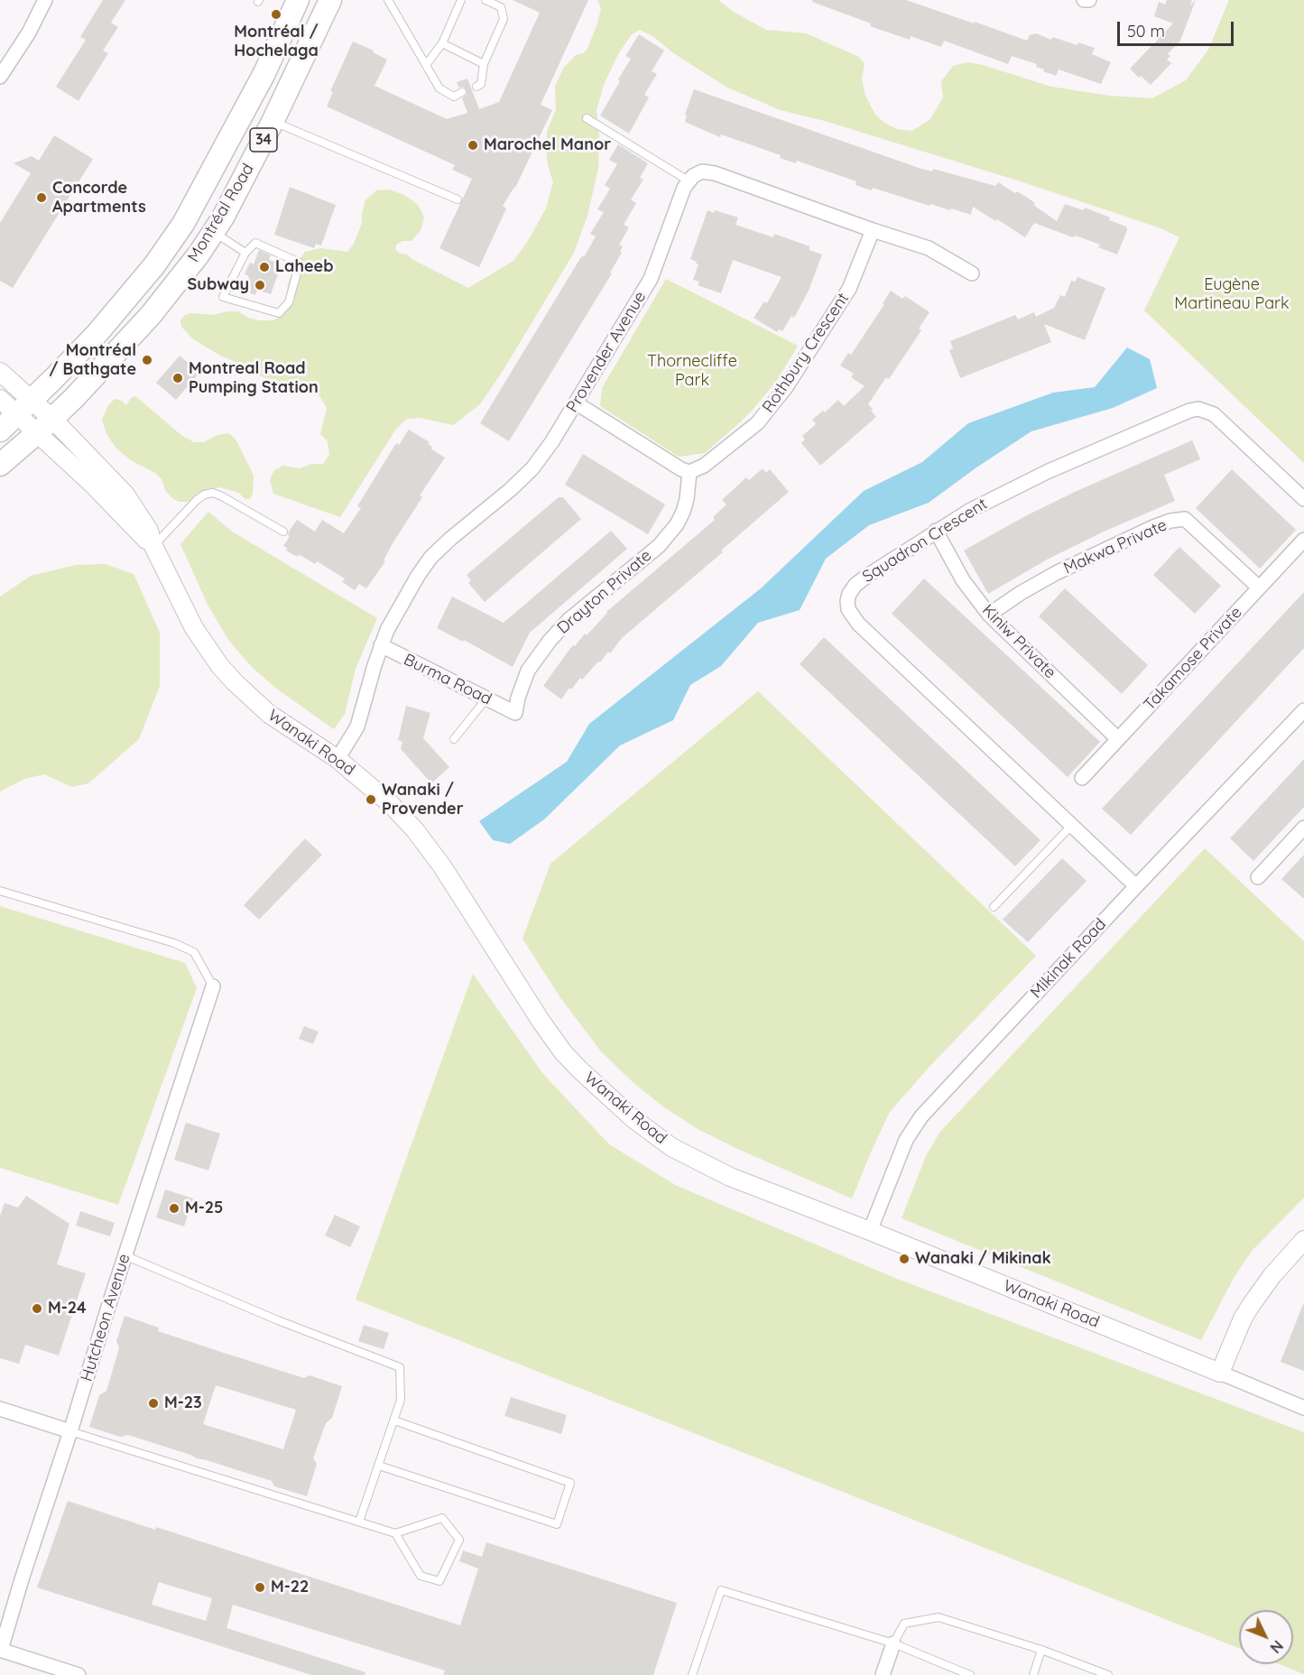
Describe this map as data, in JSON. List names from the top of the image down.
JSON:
{
  "streets": {
    "main road": ["34", "Montréal Road"],
    "street": [
      "Provender Avenue",
      "Rothbury Crescent",
      "Squadron Crescent",
      "Makwa Private",
      "Drayton Private",
      "Kiniw Private",
      "Takamose Private",
      "Burma Road",
      "Wanaki Road",
      "Mikinak Road",
      "Hutcheon Avenue"
    ]
  },
  "crossings": [
    ["Montréal Road", "Wanaki Road"],
    ["Provender Avenue", "Burma Road"],
    ["Provender Avenue", "Wanaki Road"],
    ["Rothbury Crescent", "Drayton Private"],
    ["Squadron Crescent", "Kiniw Private"],
    ["Squadron Crescent", "Mikinak Road"],
    ["Makwa Private", "Kiniw Private"],
    ["Makwa Private", "Takamose Private"],
    ["Drayton Private", "Burma Road"],
    ["Kiniw Private", "Takamose Private"],
    ["Wanaki Road", "Mikinak Road"]
  ],
  "parks": ["Eugène Martineau Park", "Thornecliffe Park"],
  "places": [
    "Montréal / Hochelaga",
    "Marochel Manor",
    "Concorde Apartments",
    "Laheeb",
    "Subway",
    "Montréal / Bathgate",
    "Montreal Road Pumping Station",
    "Wanaki / Provender",
    "M-25",
    "Wanaki / Mikinak",
    "M-24",
    "M-23",
    "M-22"
  ],
  "scale_bar": "50 m",
  "north": "bottom right"
}
